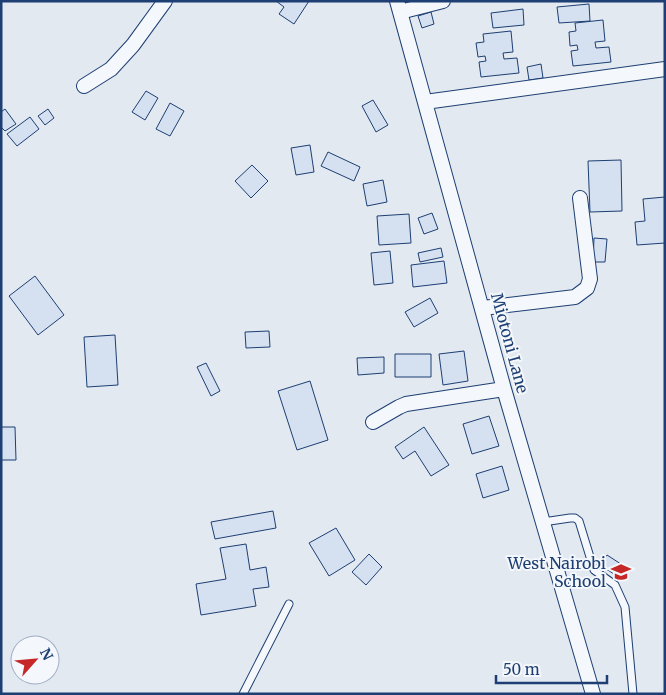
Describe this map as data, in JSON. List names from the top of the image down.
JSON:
{
  "streets": {
    "street": ["Miotoni Lane"]
  },
  "places": {
    "school or university": ["West Nairobi School"]
  },
  "scale_bar": "50 m",
  "north": "top right"
}
